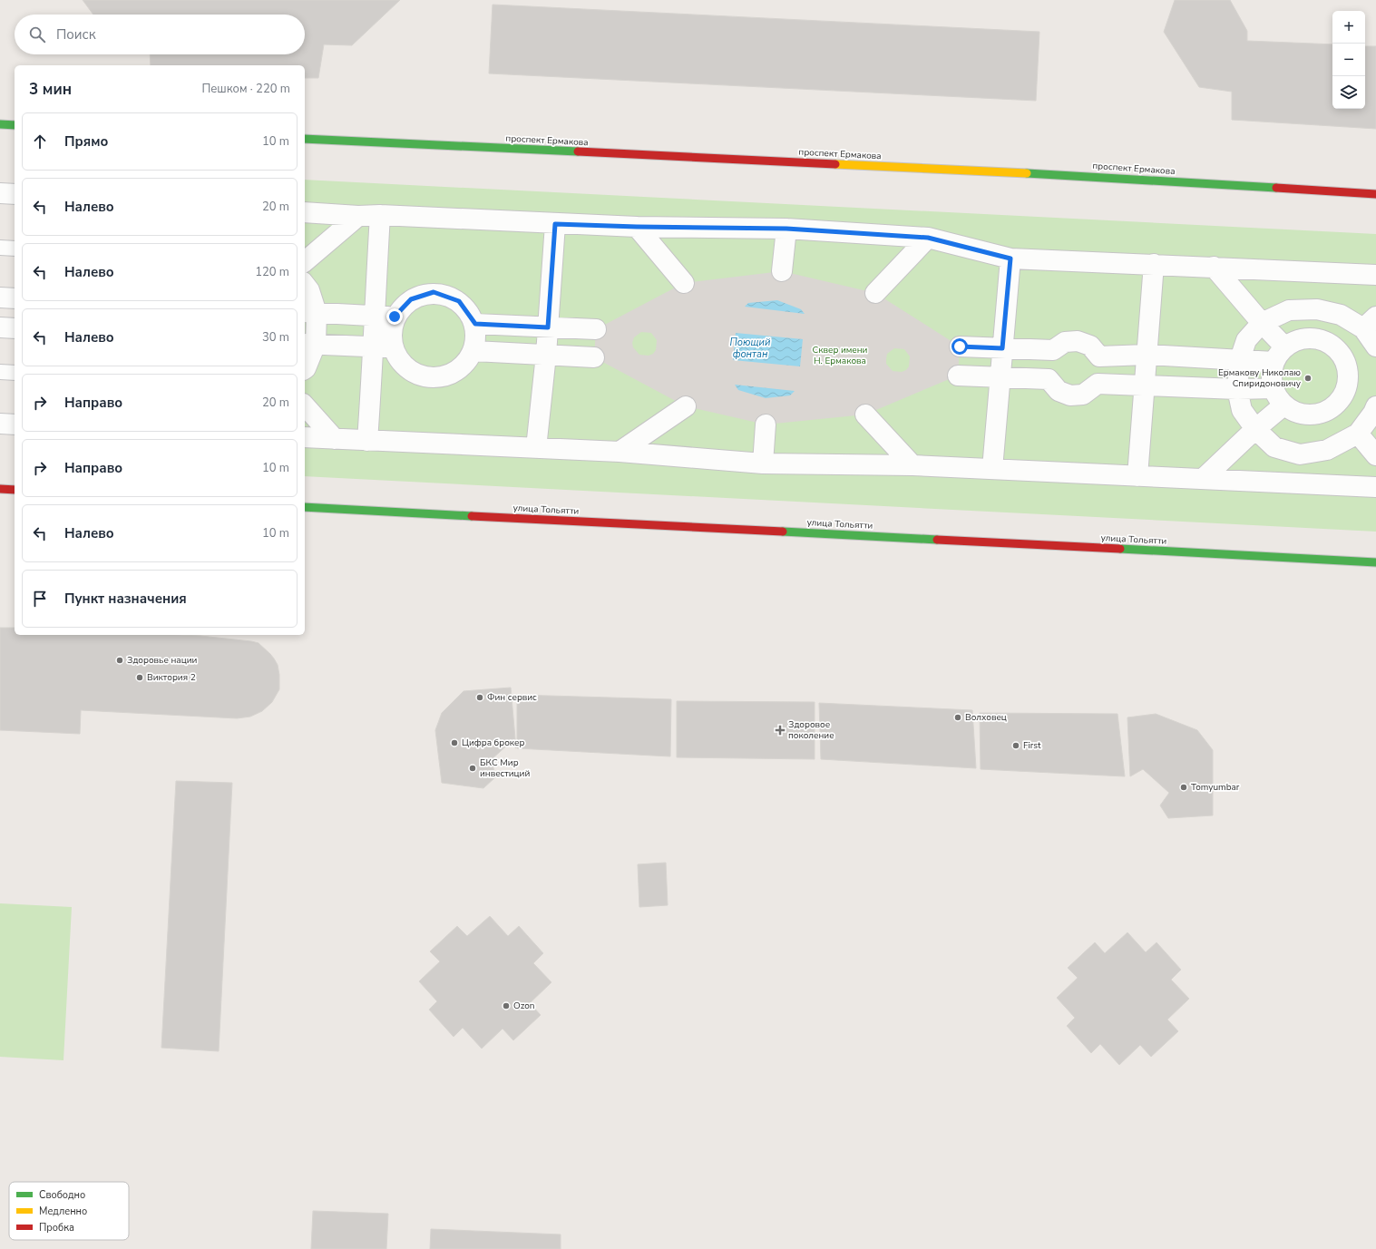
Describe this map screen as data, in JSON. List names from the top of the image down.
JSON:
{
  "streets": {
    "street": ["проспект Ермакова", "улица Тольятти"]
  },
  "water": ["Поющий фонтан"],
  "parks": ["Сквер имени Н. Ермакова"],
  "places": {
    "other": [
      "Ермакову Николаю Спиридоновичу",
      "Здоровье нации",
      "Виктория 2",
      "Фин сервис",
      "Волховец",
      "Цифра брокер",
      "First",
      "БКС Мир инвестиций",
      "Tomyumbar",
      "Ozon"
    ],
    "health": ["Здоровое поколение"]
  },
  "legend": ["Свободно", "Медленно", "Пробка"],
  "page": {
    "map_buttons": ["+", "−"],
    "search": "Поиск",
    "heading": ["3 мин", "Пешком · 220 m"],
    "list": [
      ["Прямо", "10 m"],
      ["Налево", "20 m"],
      ["Налево", "120 m"],
      ["Налево", "30 m"],
      ["Направо", "20 m"],
      ["Направо", "10 m"],
      ["Налево", "10 m"],
      "Пункт назначения"
    ]
  }
}
